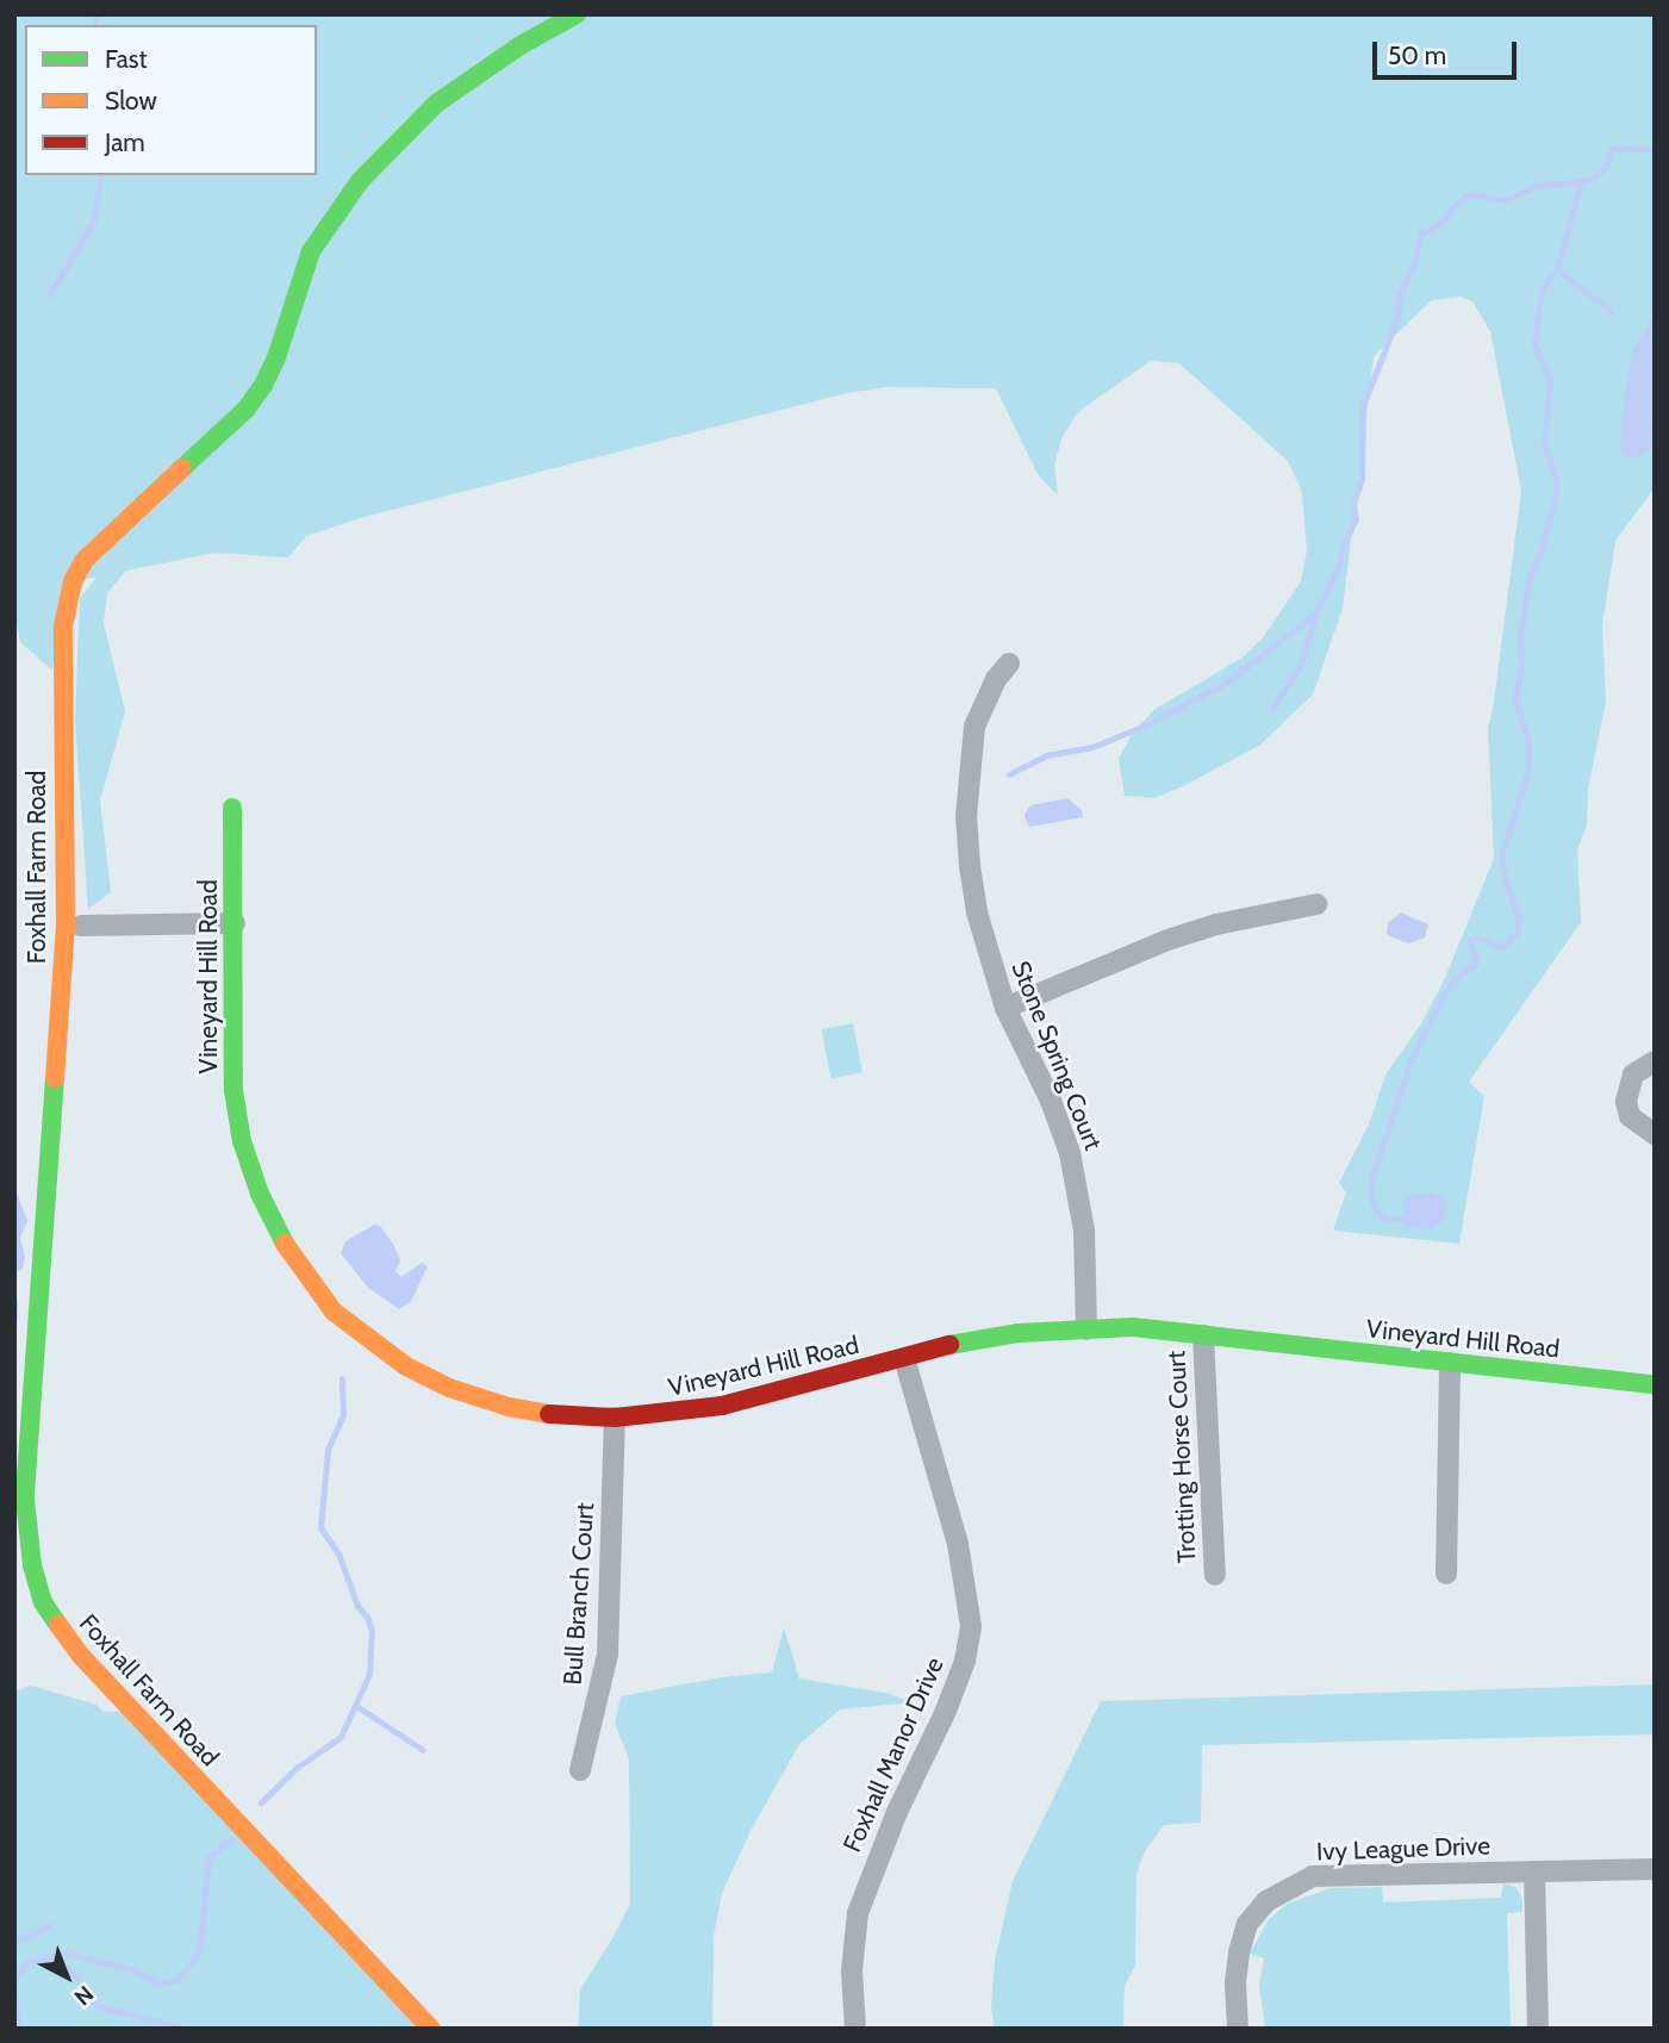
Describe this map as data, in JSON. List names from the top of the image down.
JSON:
{
  "streets": {
    "street": [
      "Foxhall Farm Road",
      "Vineyard Hill Road",
      "Stone Spring Court",
      "Trotting Horse Court",
      "Bull Branch Court",
      "Foxhall Manor Drive",
      "Ivy League Drive"
    ]
  },
  "crossings": [
    ["Vineyard Hill Road", "Stone Spring Court"],
    ["Vineyard Hill Road", "Trotting Horse Court"],
    ["Vineyard Hill Road", "Bull Branch Court"],
    ["Vineyard Hill Road", "Foxhall Manor Drive"]
  ],
  "legend": ["Fast", "Slow", "Jam"],
  "scale_bar": "50 m",
  "north": "bottom right"
}
